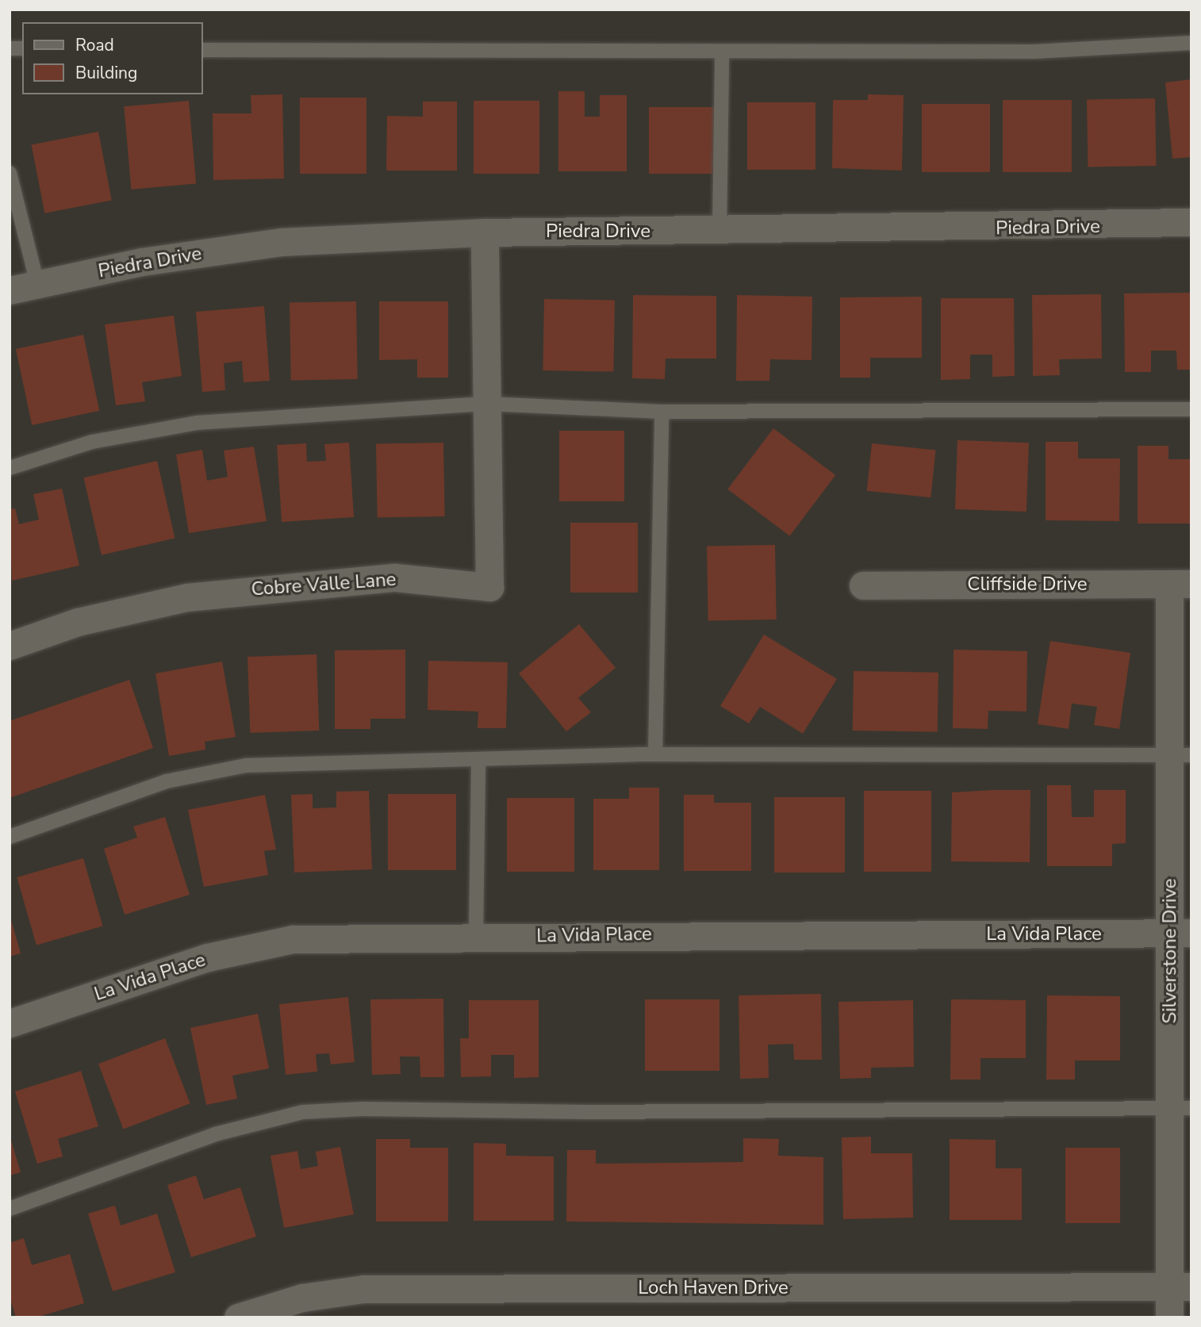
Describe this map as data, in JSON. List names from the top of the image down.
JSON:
{
  "streets": {
    "street": [
      "Piedra Drive",
      "Cobre Valle Lane",
      "Cliffside Drive",
      "La Vida Place",
      "Silverstone Drive",
      "Loch Haven Drive"
    ]
  },
  "crossings": [
    ["Piedra Drive", "Cobre Valle Lane"],
    ["Cliffside Drive", "Silverstone Drive"],
    ["La Vida Place", "Silverstone Drive"],
    ["Silverstone Drive", "Loch Haven Drive"]
  ],
  "legend": ["Road", "Building"]
}
